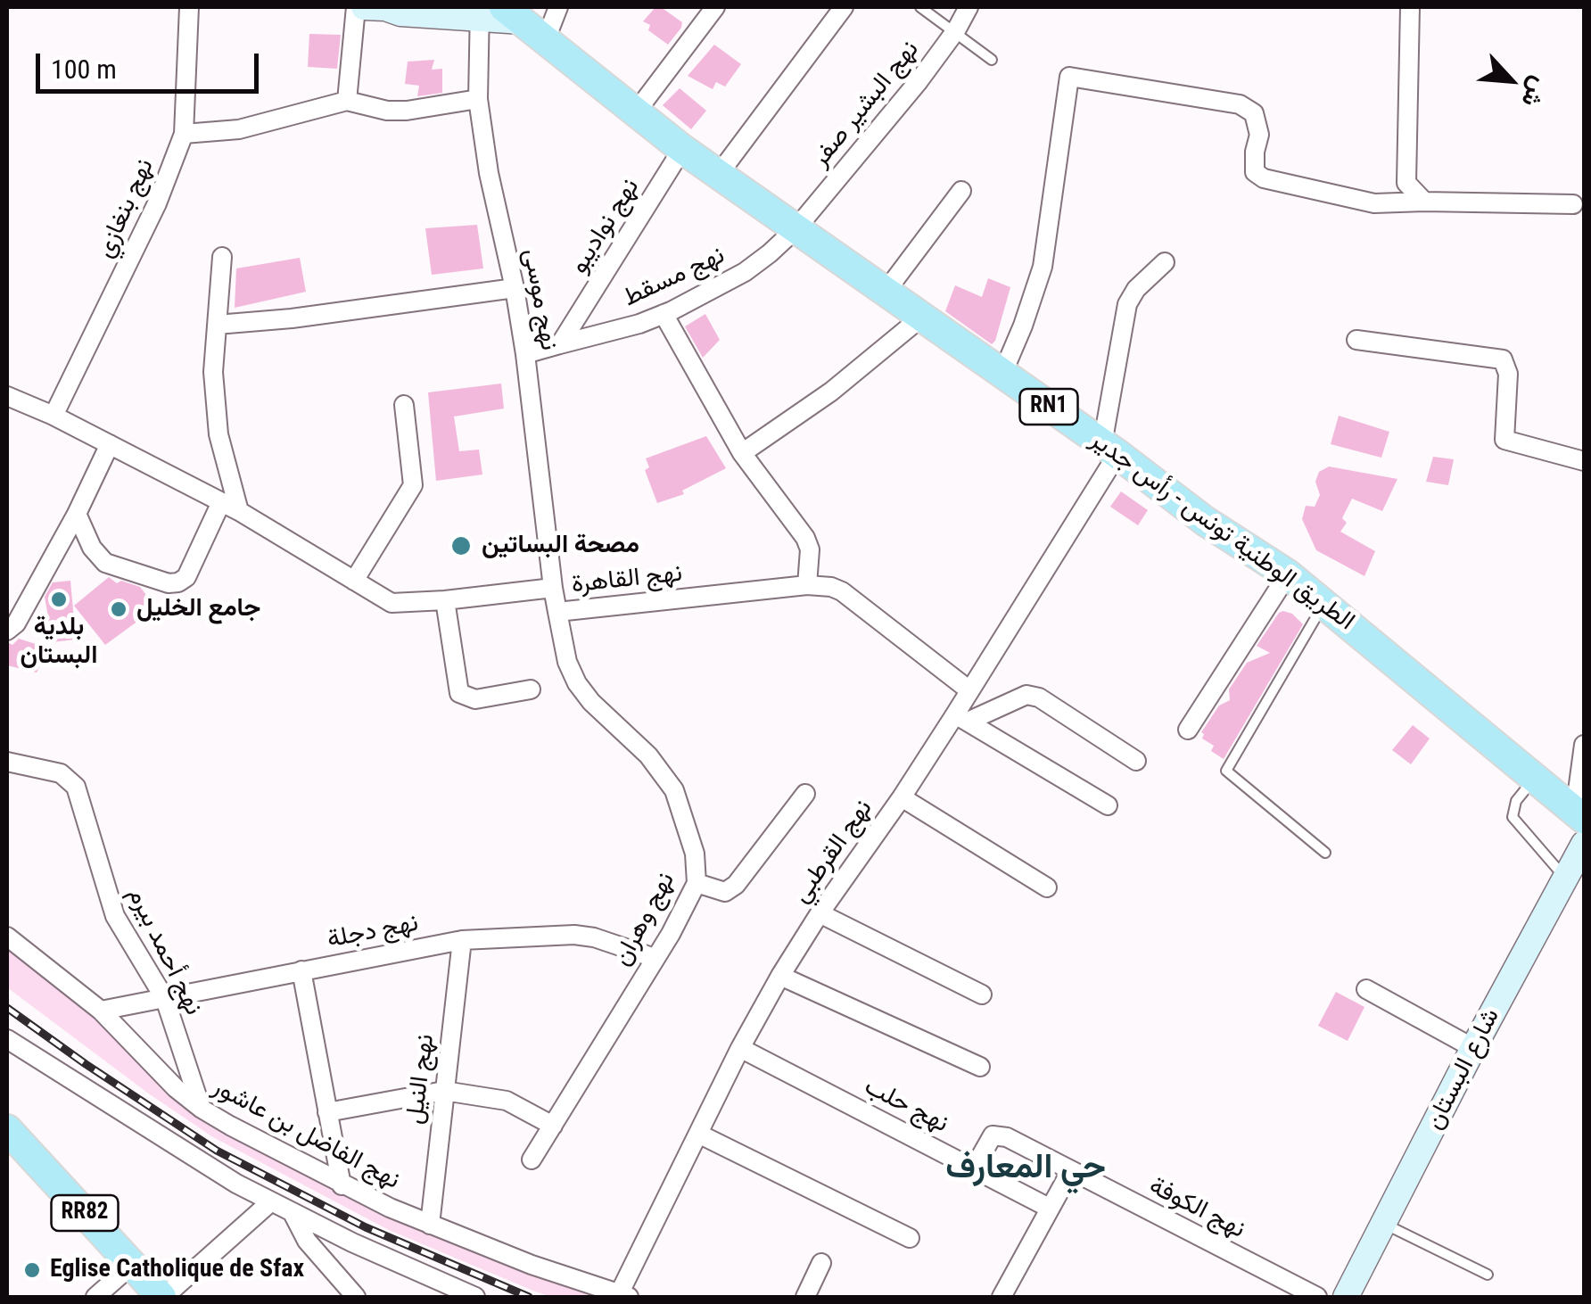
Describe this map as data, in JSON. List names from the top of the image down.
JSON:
{
  "streets": {
    "main road": [
      "RN1",
      "الطريق الوطنية تونس - رأس جدير",
      "شارع البستان",
      "RR82"
    ],
    "street": [
      "نهج البشير صفر",
      "نهج بنغازي",
      "نهج نواديبو",
      "نهج مسقط",
      "نهج موسى",
      "نهج القاهرة",
      "نهج القرطبي",
      "نهج وهران",
      "نهج دجلة",
      "نهج أحمد بيرم",
      "نهج النيل",
      "نهج حلب",
      "نهج الفاضل بن عاشور",
      "نهج الكوفة"
    ]
  },
  "crossings": [
    ["نهج البشير صفر", "نهج مسقط"],
    ["نهج البشير صفر", "الطريق الوطنية تونس - رأس جدير"],
    ["نهج بنغازي", "نهج القاهرة"],
    ["نهج نواديبو", "نهج مسقط"],
    ["نهج نواديبو", "الطريق الوطنية تونس - رأس جدير"],
    ["نهج مسقط", "الطريق الوطنية تونس - رأس جدير"],
    ["نهج موسى", "الطريق الوطنية تونس - رأس جدير"],
    ["نهج موسى", "نهج القاهرة"],
    ["الطريق الوطنية تونس - رأس جدير", "نهج القرطبي"],
    ["نهج القاهرة", "نهج القرطبي"],
    ["نهج القاهرة", "نهج وهران"],
    ["نهج القرطبي", "نهج حلب"],
    ["نهج القرطبي", "نهج الفاضل بن عاشور"],
    ["نهج وهران", "نهج دجلة"],
    ["نهج دجلة", "نهج أحمد بيرم"],
    ["نهج دجلة", "نهج النيل"],
    ["نهج دجلة", "نهج الفاضل بن عاشور"],
    ["نهج أحمد بيرم", "نهج الفاضل بن عاشور"],
    ["نهج النيل", "نهج الفاضل بن عاشور"],
    ["نهج حلب", "نهج الكوفة"]
  ],
  "districts": ["حي المعارف"],
  "places": [
    "مصحة البساتين",
    "بلدية البستان",
    "جامع الخليل",
    "Eglise Catholique de Sfax"
  ],
  "scale_bar": "100 m",
  "north": "bottom right"
}
